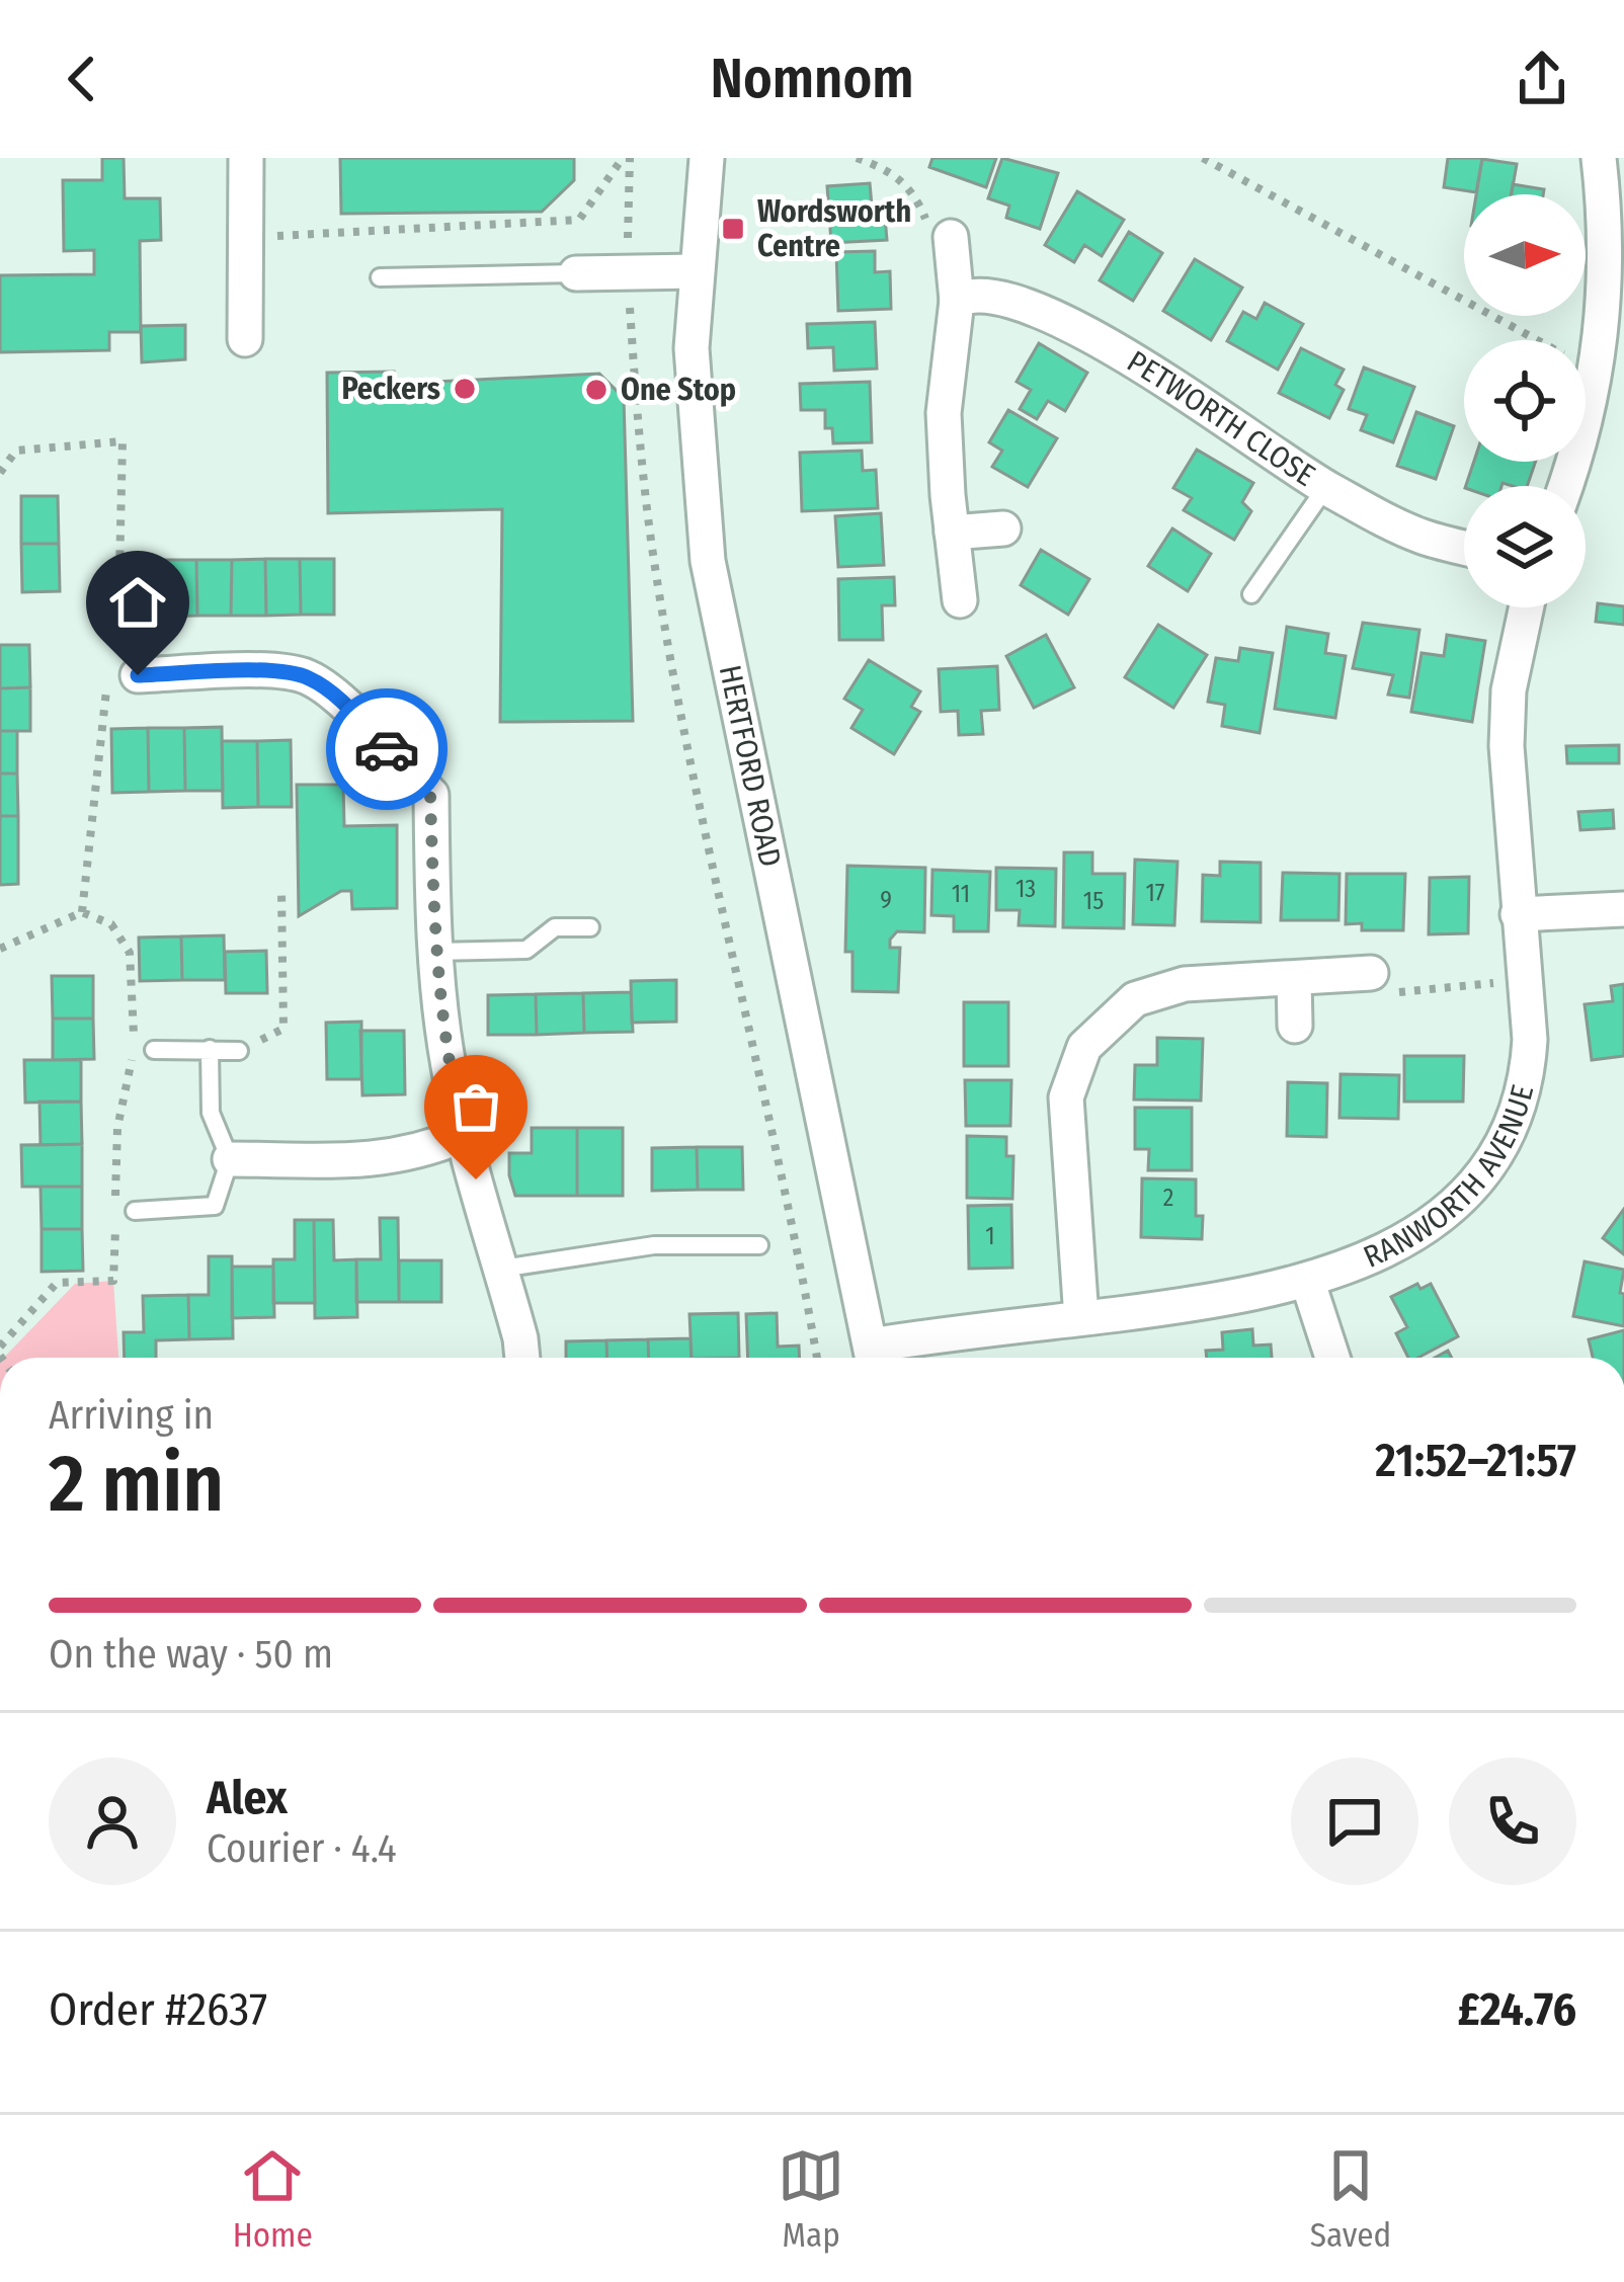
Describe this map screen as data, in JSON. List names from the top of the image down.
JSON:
{
  "streets": {
    "street": ["PETWORTH CLOSE", "HERTFORD ROAD", "RANWORTH AVENUE"]
  },
  "crossings": [
    ["HERTFORD ROAD", "RANWORTH AVENUE"]
  ],
  "places": {
    "transit": ["Wordsworth Centre"],
    "other": ["Peckers", "One Stop"]
  },
  "house_numbers": [
    "13",
    "17",
    "11",
    "9",
    "15",
    "2",
    "1"
  ],
  "north": "right",
  "page": {
    "header": "Nomnom",
    "heading": ["2 min", "Arriving in", "21:52–21:57"],
    "panel": [
      "Alex",
      "Courier · 4.4",
      "Order #2637",
      "£24.76"
    ],
    "bar": "On the way · 50 m",
    "tabs": ["Home", "Map", "Saved"]
  }
}
